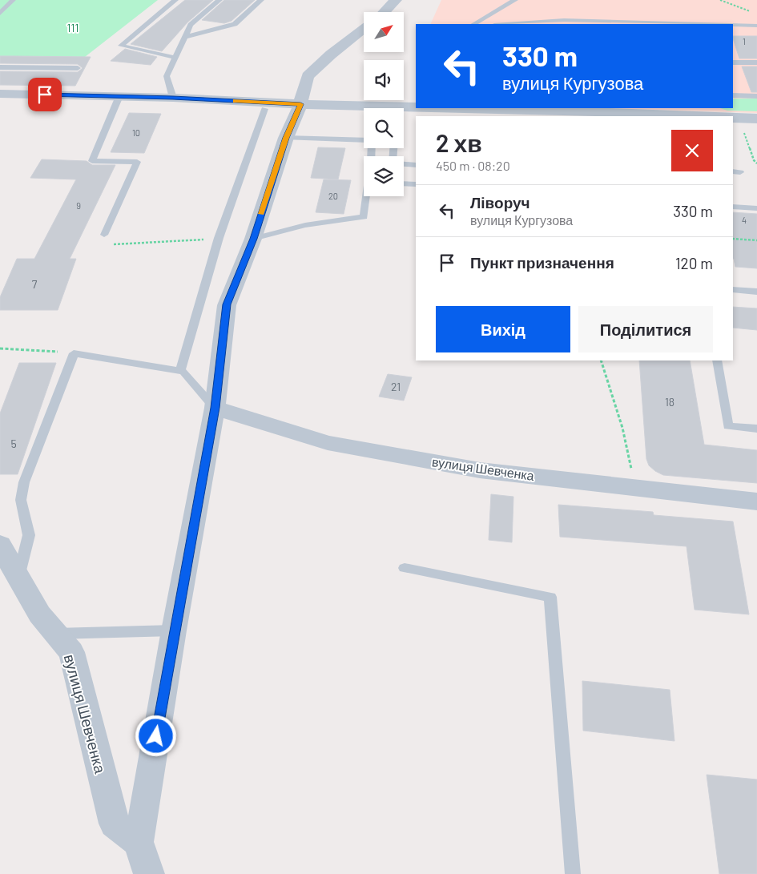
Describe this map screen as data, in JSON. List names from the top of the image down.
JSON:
{
  "streets": {
    "street": ["вулиця Шевченка"]
  },
  "parks": ["111"],
  "house_numbers": [
    "1",
    "10",
    "20",
    "9",
    "4",
    "7",
    "21",
    "18",
    "5"
  ],
  "north": "top right",
  "page": {
    "turn": ["330 m", "вулиця Кургузова"],
    "heading": ["2 хв", "450 m · 08:20"],
    "list": [
      {
        "name": "Ліворуч",
        "note": "вулиця Кургузова",
        "value": "330 m"
      },
      {
        "name": "Пункт призначення",
        "value": "120 m"
      }
    ],
    "buttons": ["Вихід", "Поділитися"]
  }
}
